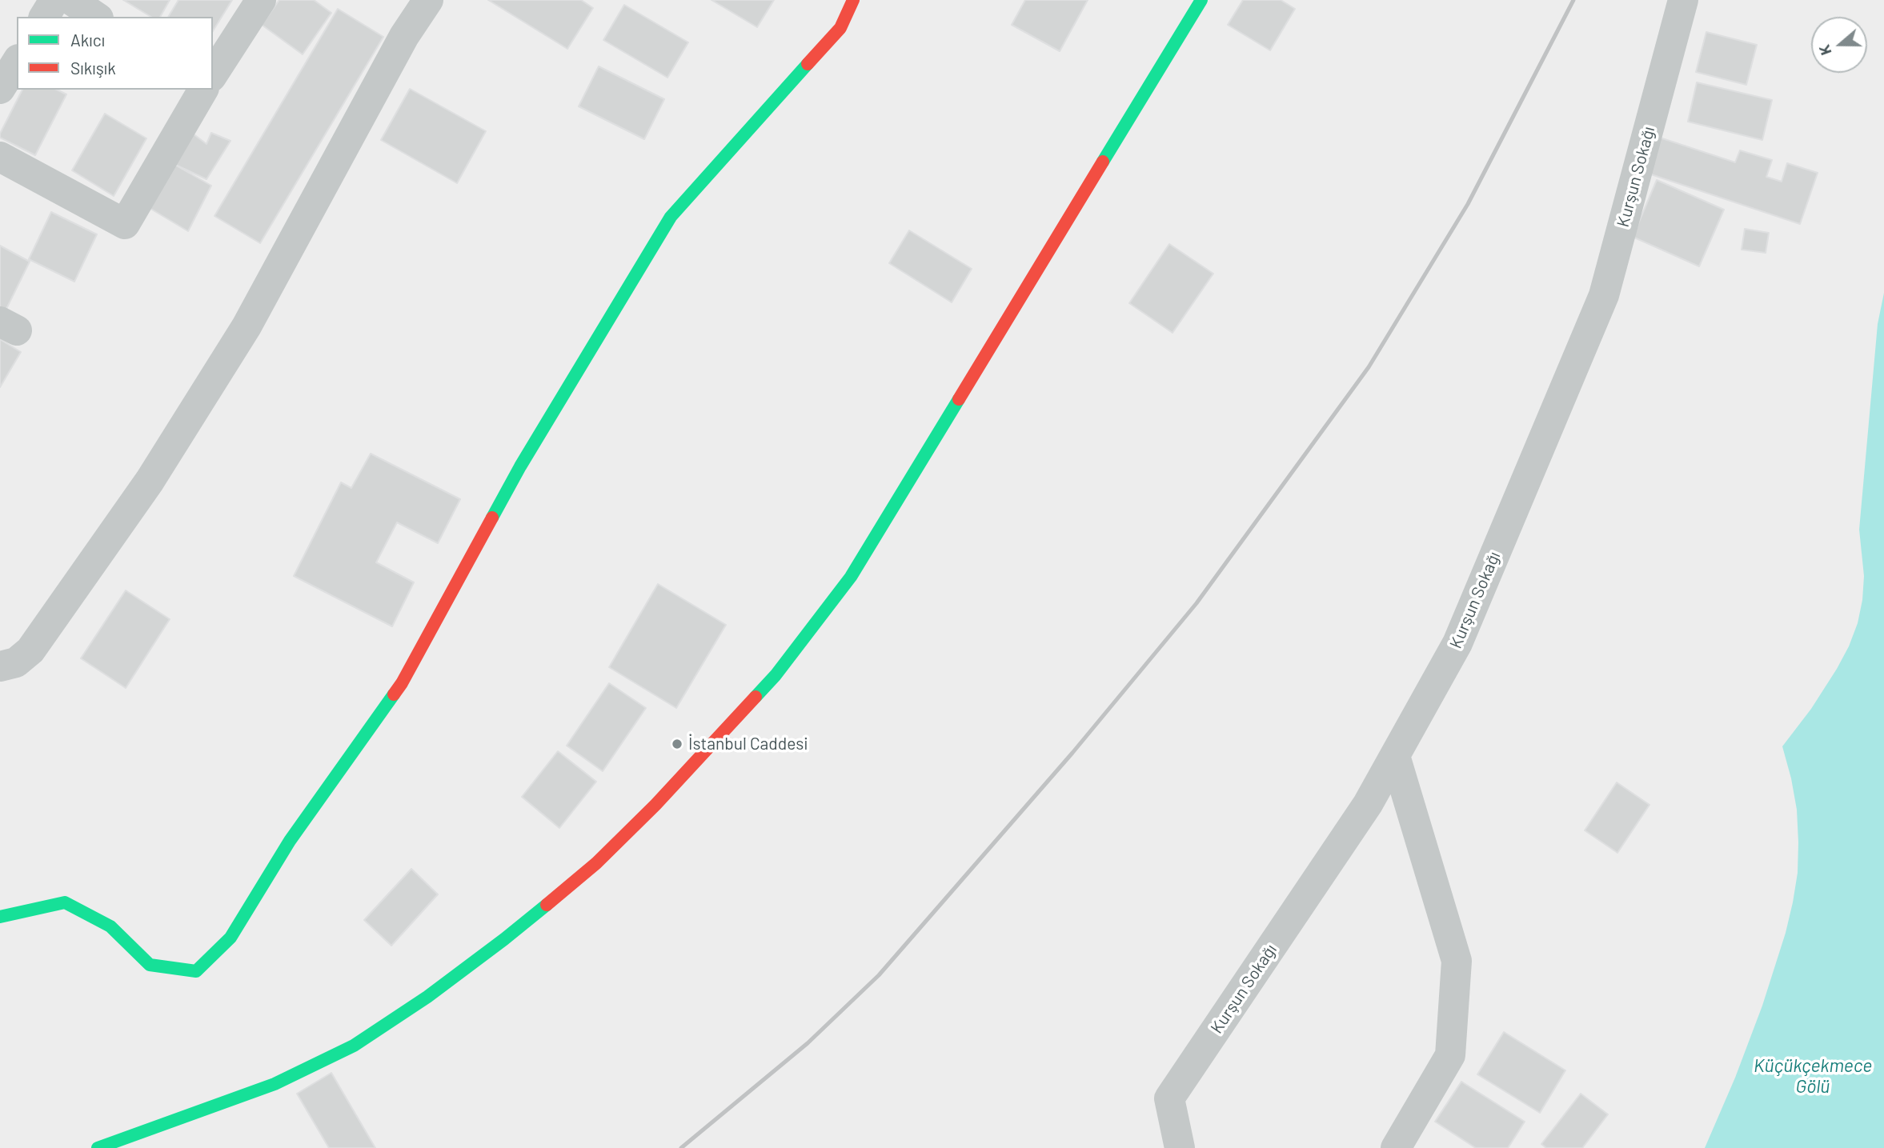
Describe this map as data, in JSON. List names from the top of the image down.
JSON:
{
  "streets": {
    "street": ["Kurşun Sokağı"]
  },
  "water": ["Küçükçekmece Gölü"],
  "places": ["İstanbul Caddesi"],
  "legend": ["Akıcı", "Sıkışık"],
  "north": "left"
}
